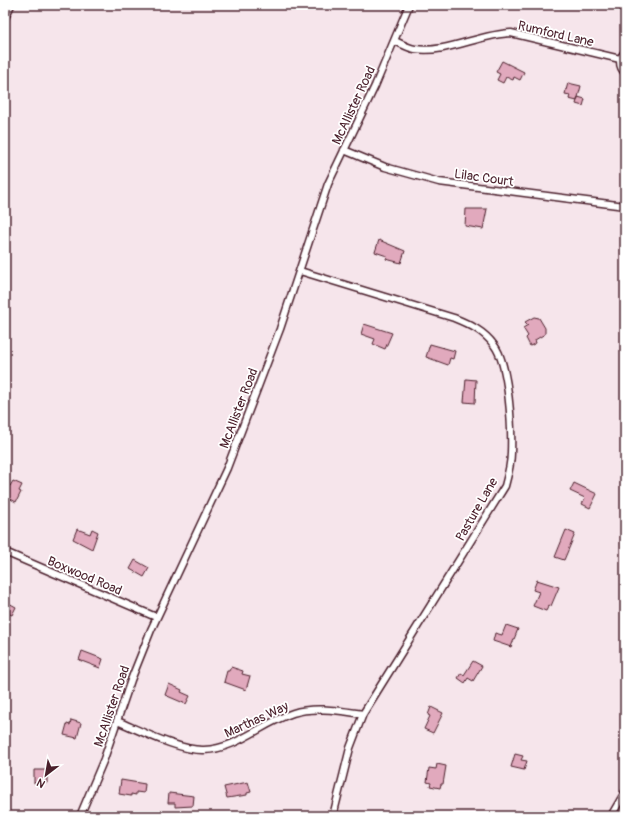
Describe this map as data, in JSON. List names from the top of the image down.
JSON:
{
  "streets": {
    "street": [
      "Rumford Lane",
      "McAllister Road",
      "Lilac Court",
      "Pasture Lane",
      "Boxwood Road",
      "Marthas Way"
    ]
  },
  "crossings": [
    ["Rumford Lane", "McAllister Road"],
    ["McAllister Road", "Lilac Court"],
    ["McAllister Road", "Pasture Lane"],
    ["McAllister Road", "Boxwood Road"],
    ["McAllister Road", "Marthas Way"],
    ["Pasture Lane", "Marthas Way"]
  ],
  "north": "bottom left"
}
